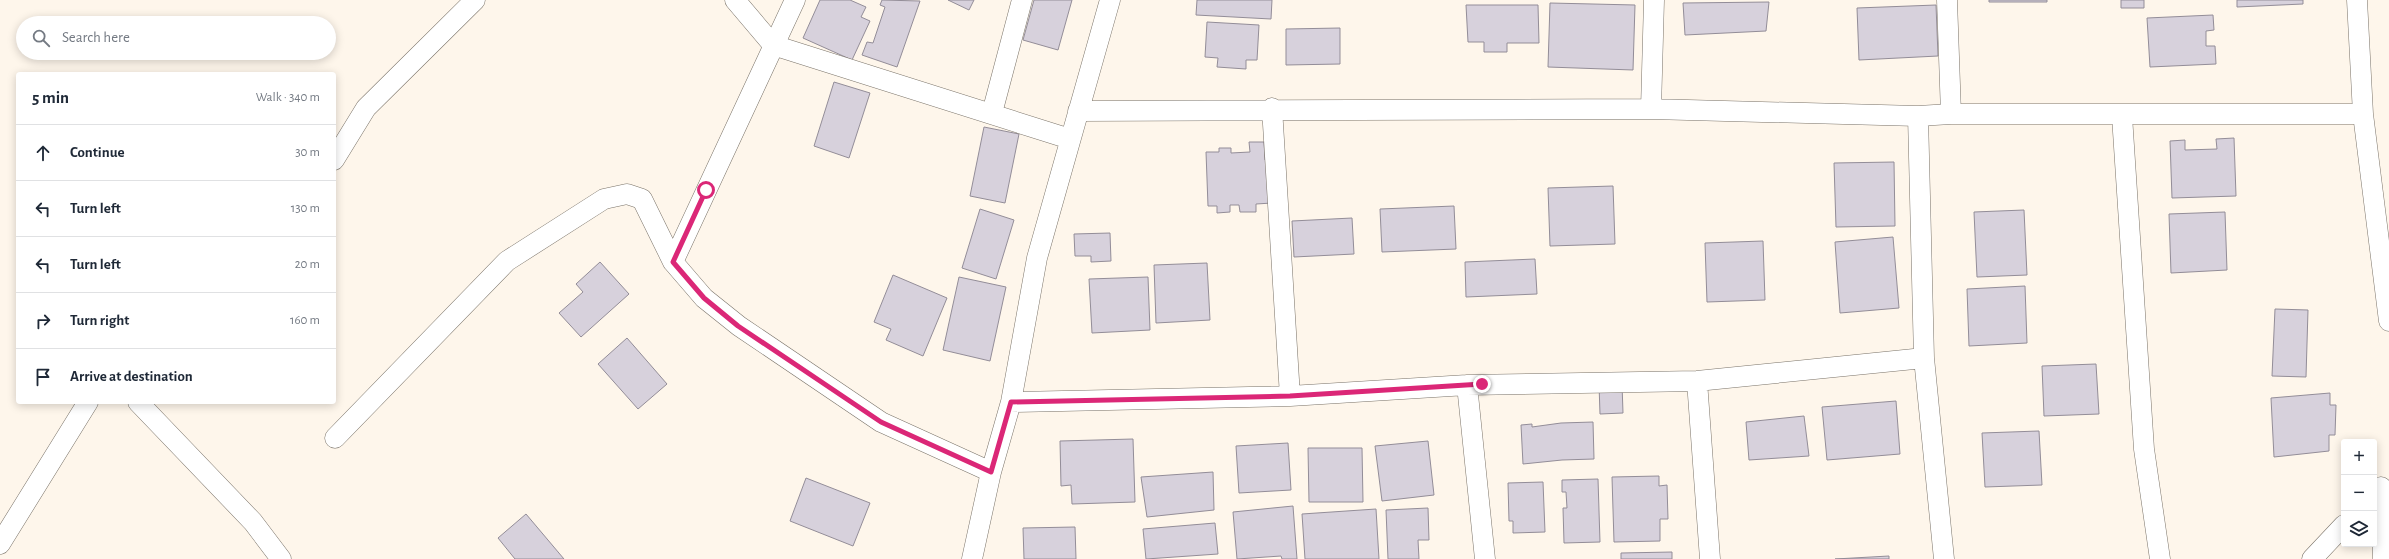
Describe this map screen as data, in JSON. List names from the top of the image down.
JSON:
{
  "page": {
    "search": "Search here",
    "heading": ["5 min", "Walk · 340 m"],
    "list": [
      ["Continue", "30 m"],
      ["Turn left", "130 m"],
      ["Turn left", "20 m"],
      ["Turn right", "160 m"],
      "Arrive at destination"
    ],
    "map_buttons": ["+", "−"]
  }
}
